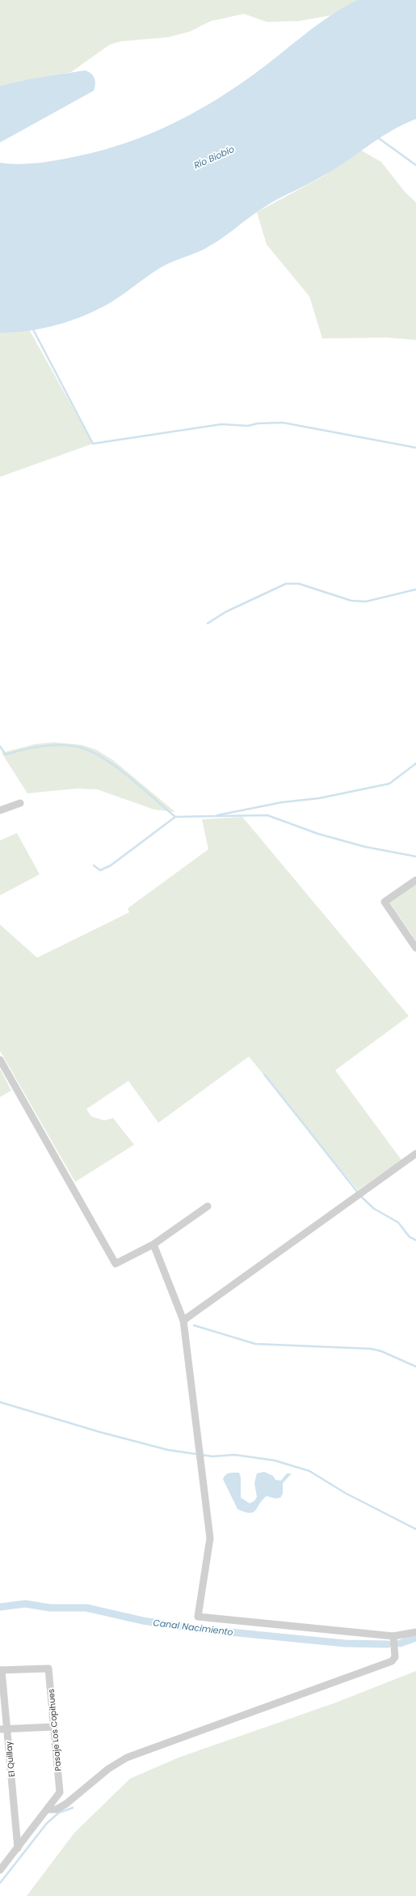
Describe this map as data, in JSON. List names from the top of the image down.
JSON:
{
  "streets": {
    "street": ["Pasaje Los Copihues", "El Quillay"]
  },
  "crossings": [
    ["Pasaje Los Copihues", "El Quillay"]
  ],
  "water": ["Río Biobío", "Canal Nacimiento"]
}
